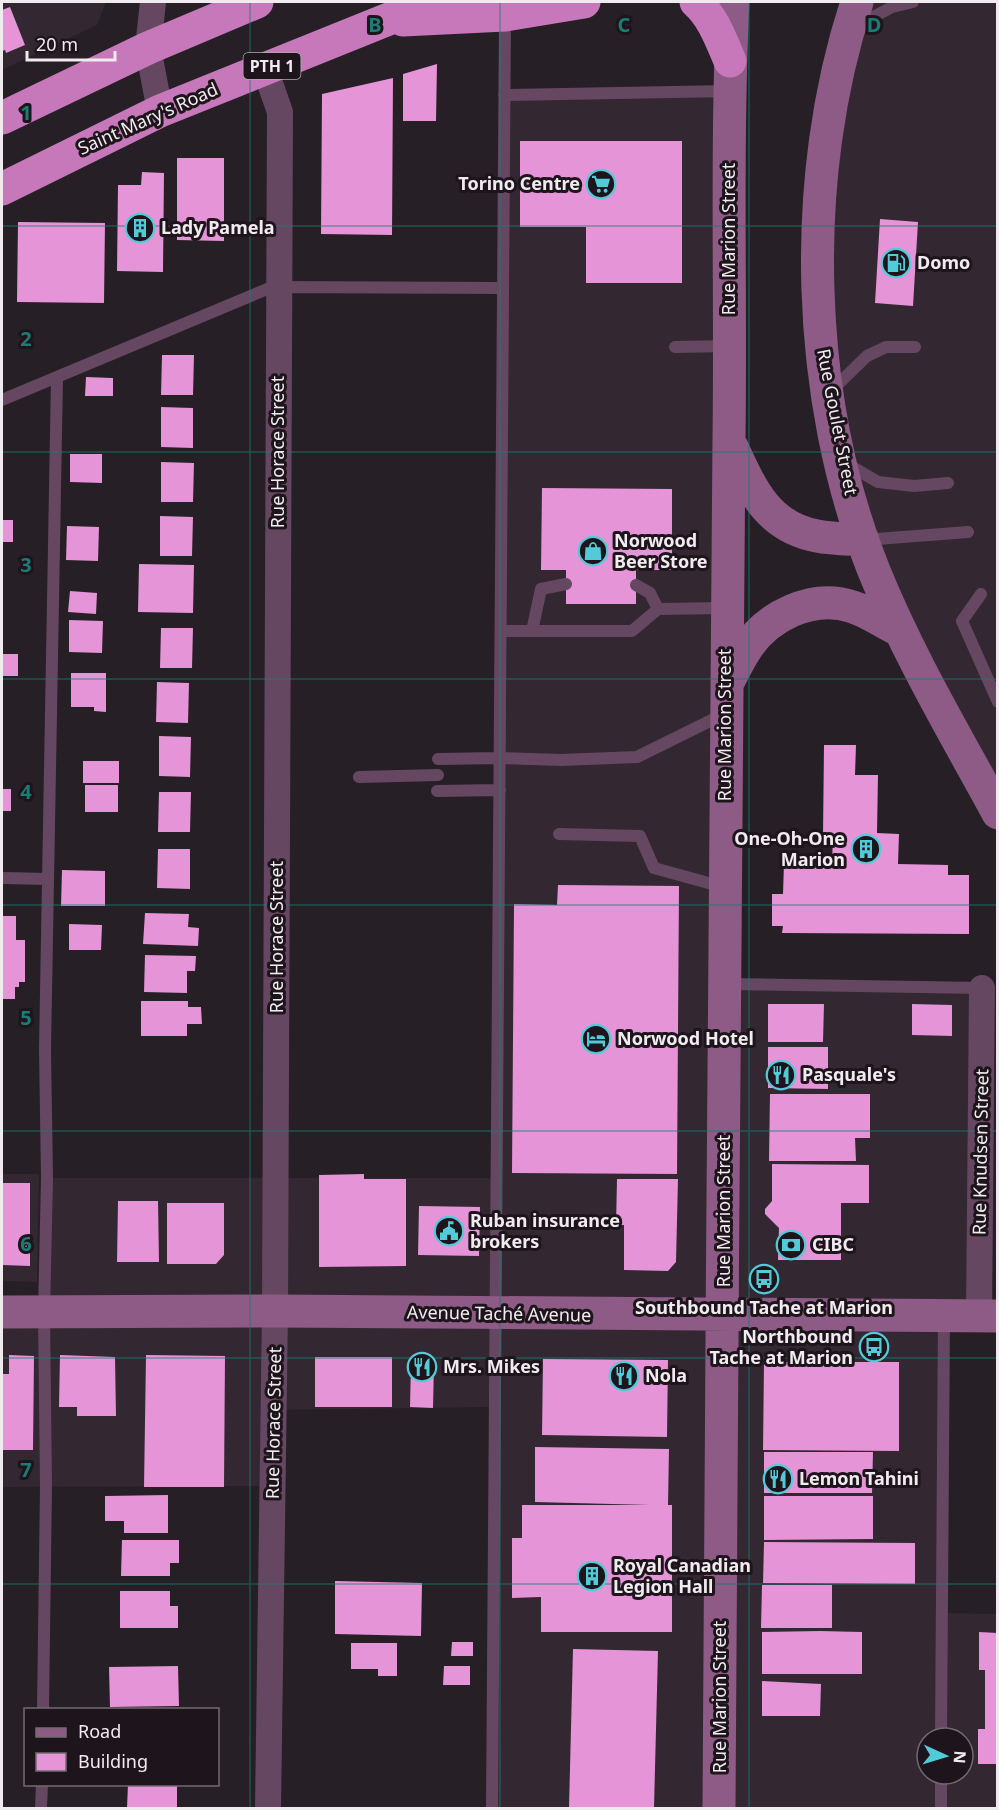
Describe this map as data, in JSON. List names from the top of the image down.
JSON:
{
  "streets": {
    "highway": ["PTH 1", "Saint Mary's Road"],
    "main road": ["Rue Marion Street", "Rue Goulet Street", "Avenue Taché Avenue"],
    "street": ["Rue Horace Street", "Rue Knudsen Street"]
  },
  "crossings": [
    ["Saint Mary's Road", "Rue Horace Street"],
    ["Rue Marion Street", "Avenue Taché Avenue"],
    ["Rue Horace Street", "Avenue Taché Avenue"],
    ["Rue Knudsen Street", "Avenue Taché Avenue"]
  ],
  "places": {
    "supermarket": ["Torino Centre"],
    "building": ["Lady Pamela", "One-Oh-One Marion", "Royal Canadian Legion Hall"],
    "fuel station": ["Domo"],
    "shop": ["Norwood Beer Store"],
    "hotel": ["Norwood Hotel"],
    "restaurant": [
      "Pasquale's",
      "Mrs. Mikes",
      "Nola",
      "Lemon Tahini"
    ],
    "public building": ["Ruban insurance brokers"],
    "bank": ["CIBC"],
    "bus stop": ["Southbound Tache at Marion", "Northbound Tache at Marion"]
  },
  "legend": ["Road", "Building"],
  "scale_bar": "20 m",
  "north": "right",
  "grid": {
    "columns": ["B", "C", "D"],
    "rows": [
      "1",
      "2",
      "3",
      "4",
      "5",
      "6",
      "7"
    ]
  }
}
